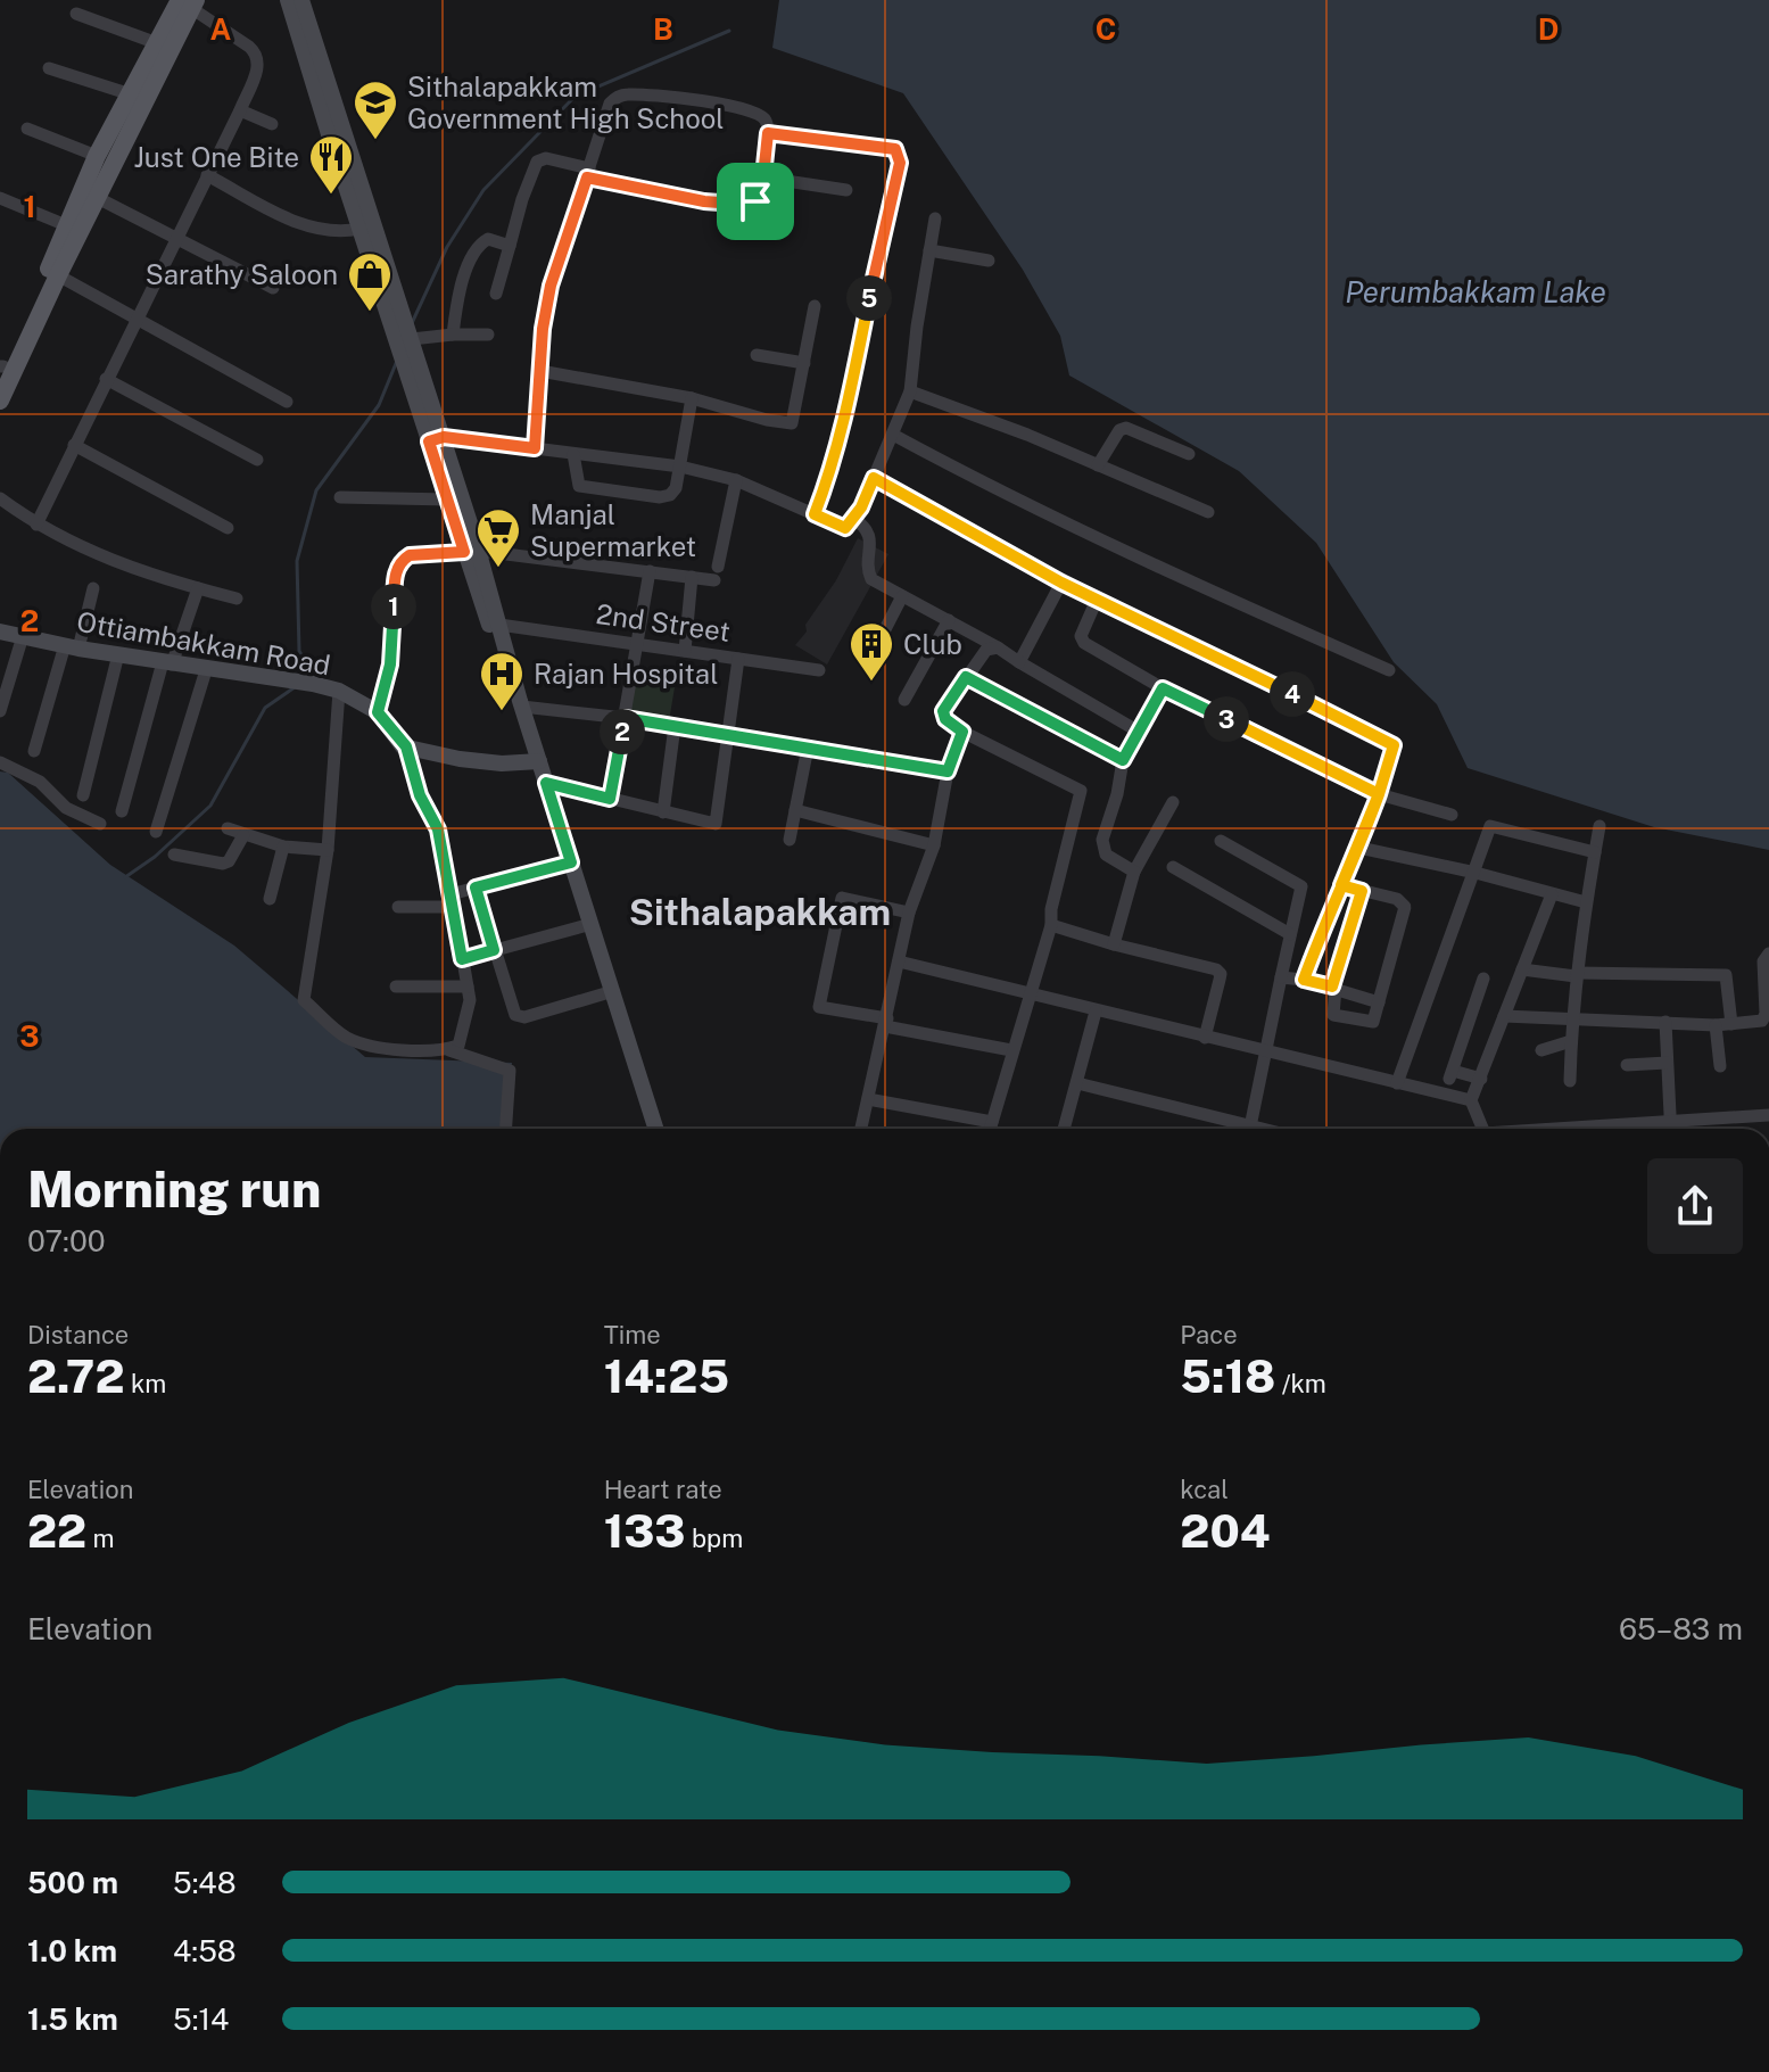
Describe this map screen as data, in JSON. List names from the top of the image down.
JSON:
{
  "streets": {
    "street": ["2nd Street", "Ottiambakkam Road"]
  },
  "districts": ["Sithalapakkam"],
  "water": ["Perumbakkam Lake"],
  "places": {
    "school or university": ["Sithalapakkam Government High School"],
    "restaurant": ["Just One Bite"],
    "shop": ["Sarathy Saloon"],
    "supermarket": ["Manjal Supermarket"],
    "building": ["Club"],
    "hospital": ["Rajan Hospital"]
  },
  "page": {
    "pins": [
      "5",
      "1",
      "4",
      "3",
      "2"
    ],
    "heading": ["Morning run", "07:00"],
    "stats": [
      ["Distance", "2.72 km"],
      ["Time", "14:25"],
      ["Pace", "5:18 /km"],
      ["Elevation", "22 m"],
      ["Heart rate", "133 bpm"],
      ["kcal", "204"]
    ],
    "chart": ["Elevation", "65–83 m"],
    "list": [
      {
        "name": "500 m",
        "note": "5:48"
      },
      {
        "name": "1.0 km",
        "note": "4:58"
      },
      {
        "name": "1.5 km",
        "note": "5:14"
      }
    ]
  },
  "grid": {
    "columns": [
      "A",
      "B",
      "C",
      "D"
    ],
    "rows": ["1", "2", "3"]
  }
}
